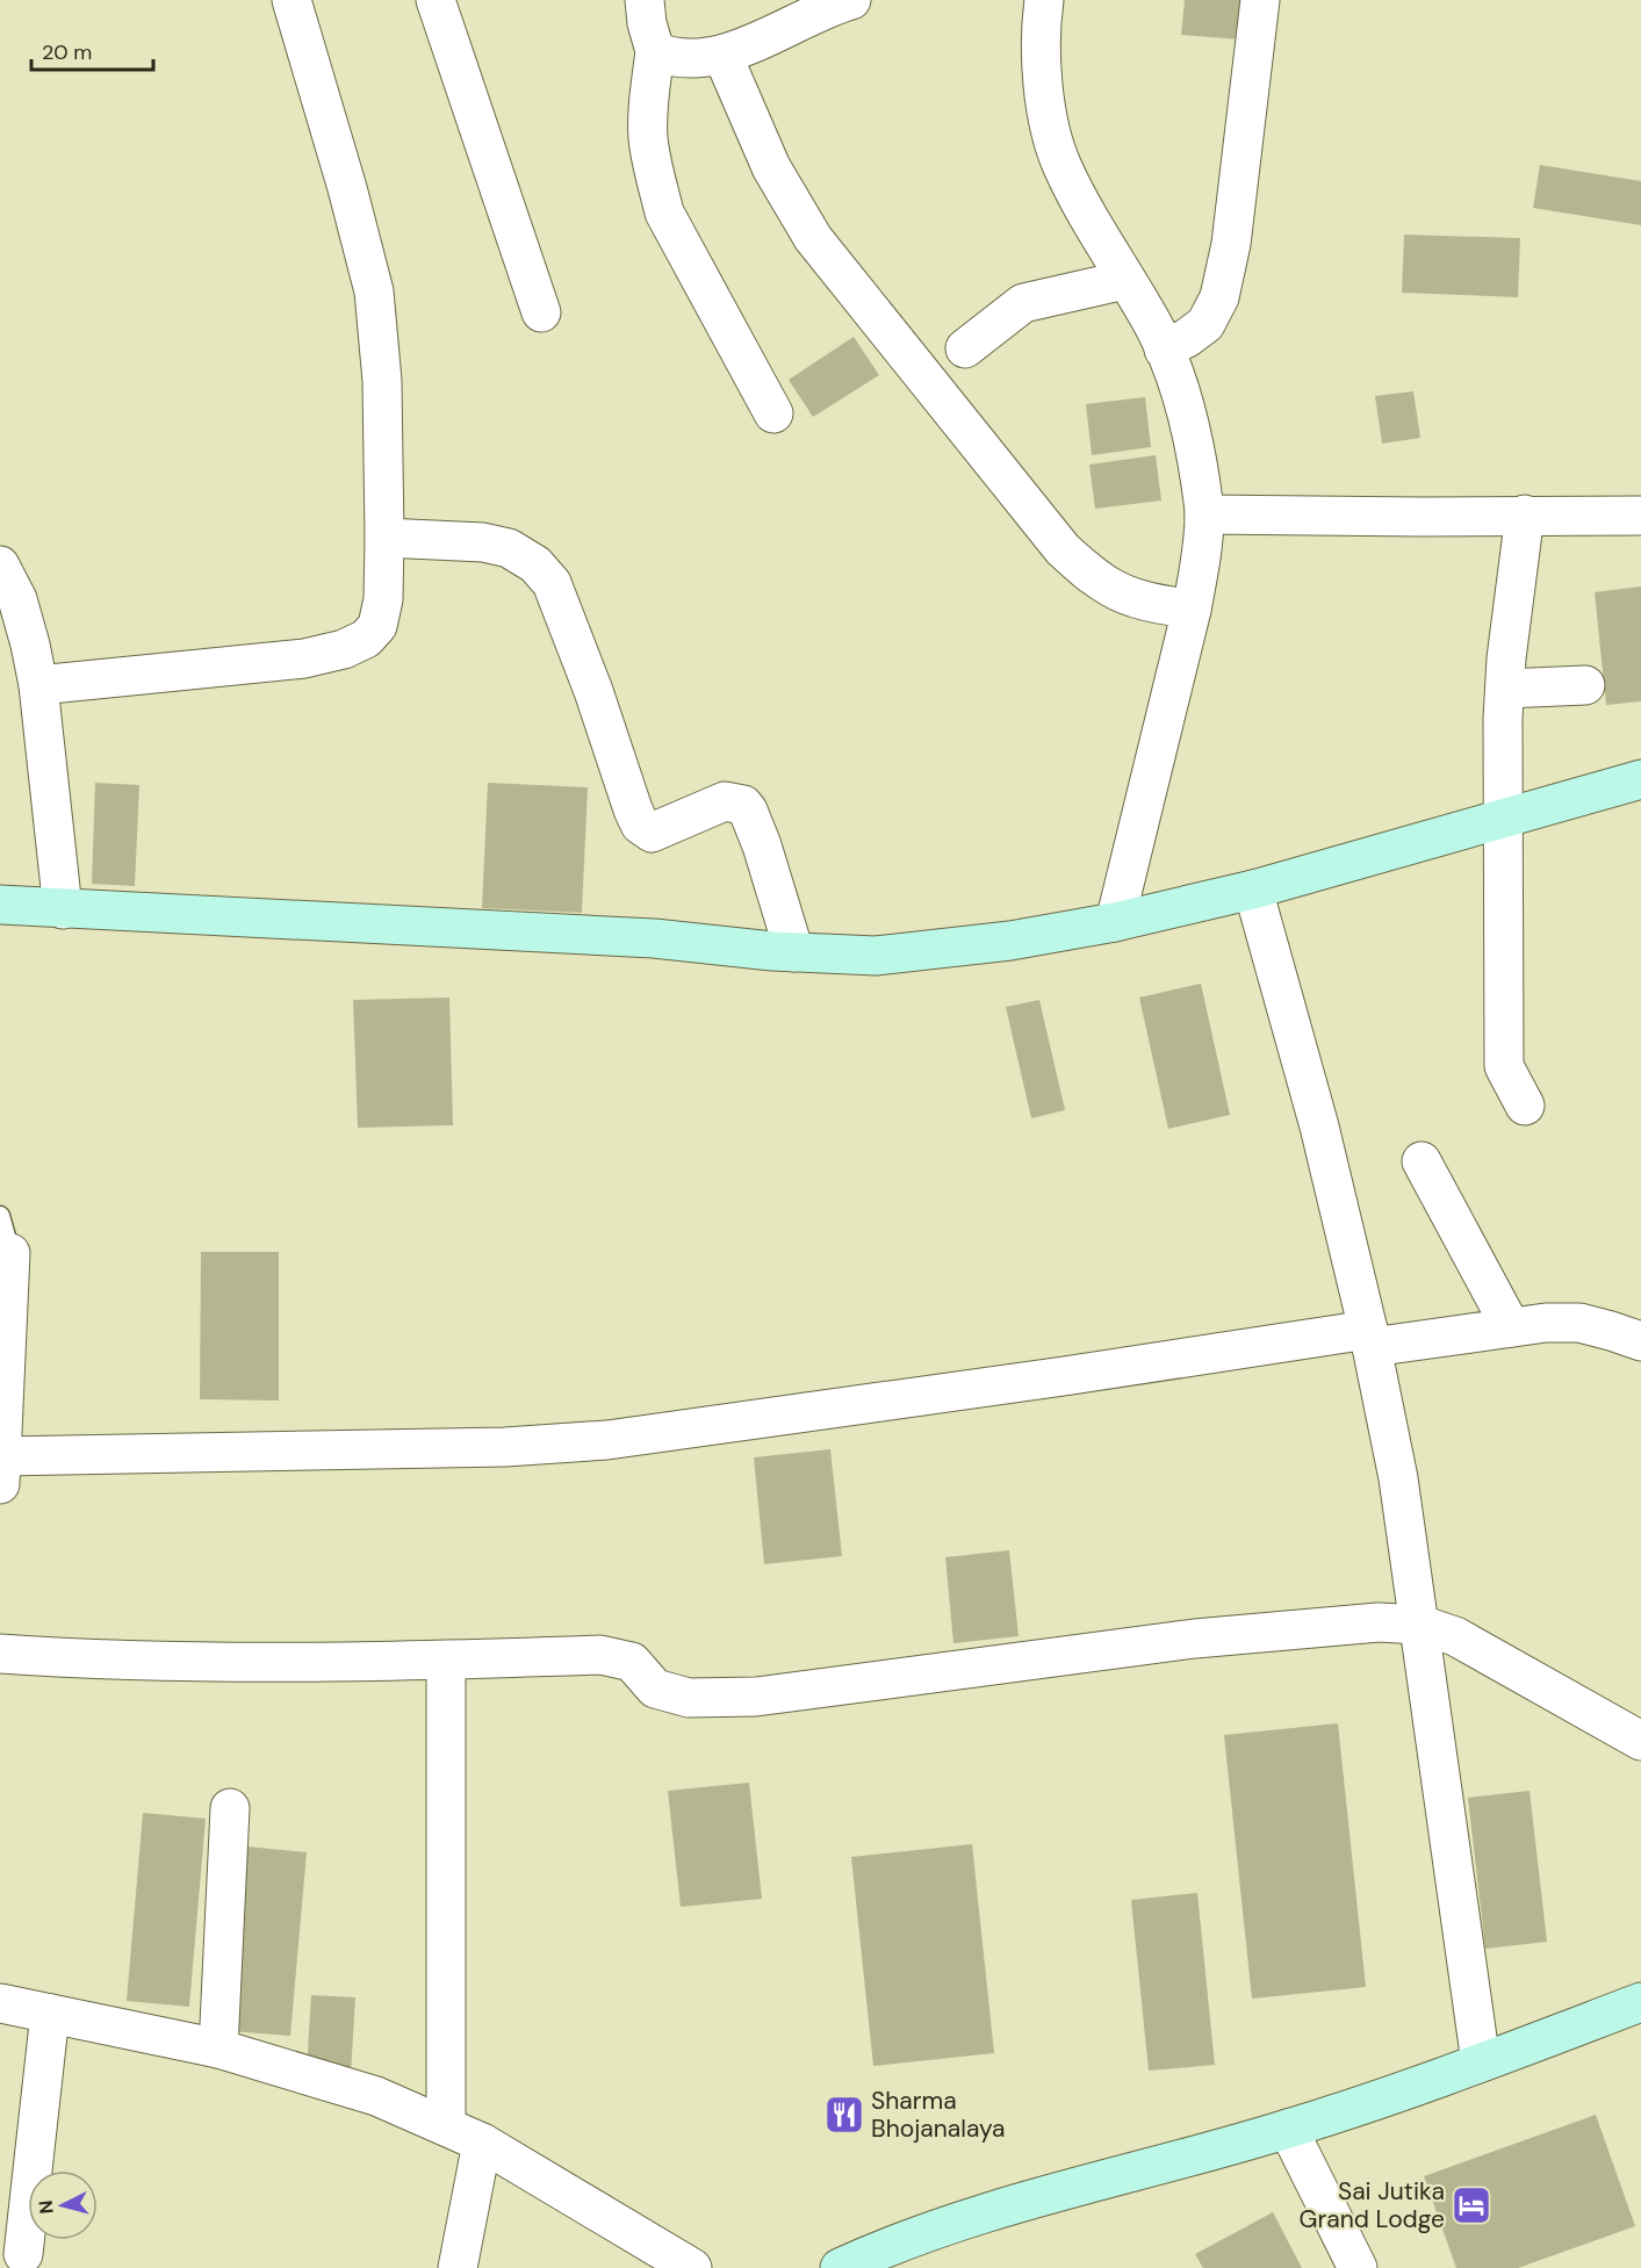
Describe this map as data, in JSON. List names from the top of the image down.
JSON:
{
  "places": {
    "restaurant": ["Sharma Bhojanalaya"],
    "hotel": ["Sai Jutika Grand Lodge"]
  },
  "scale_bar": "20 m",
  "north": "left"
}
